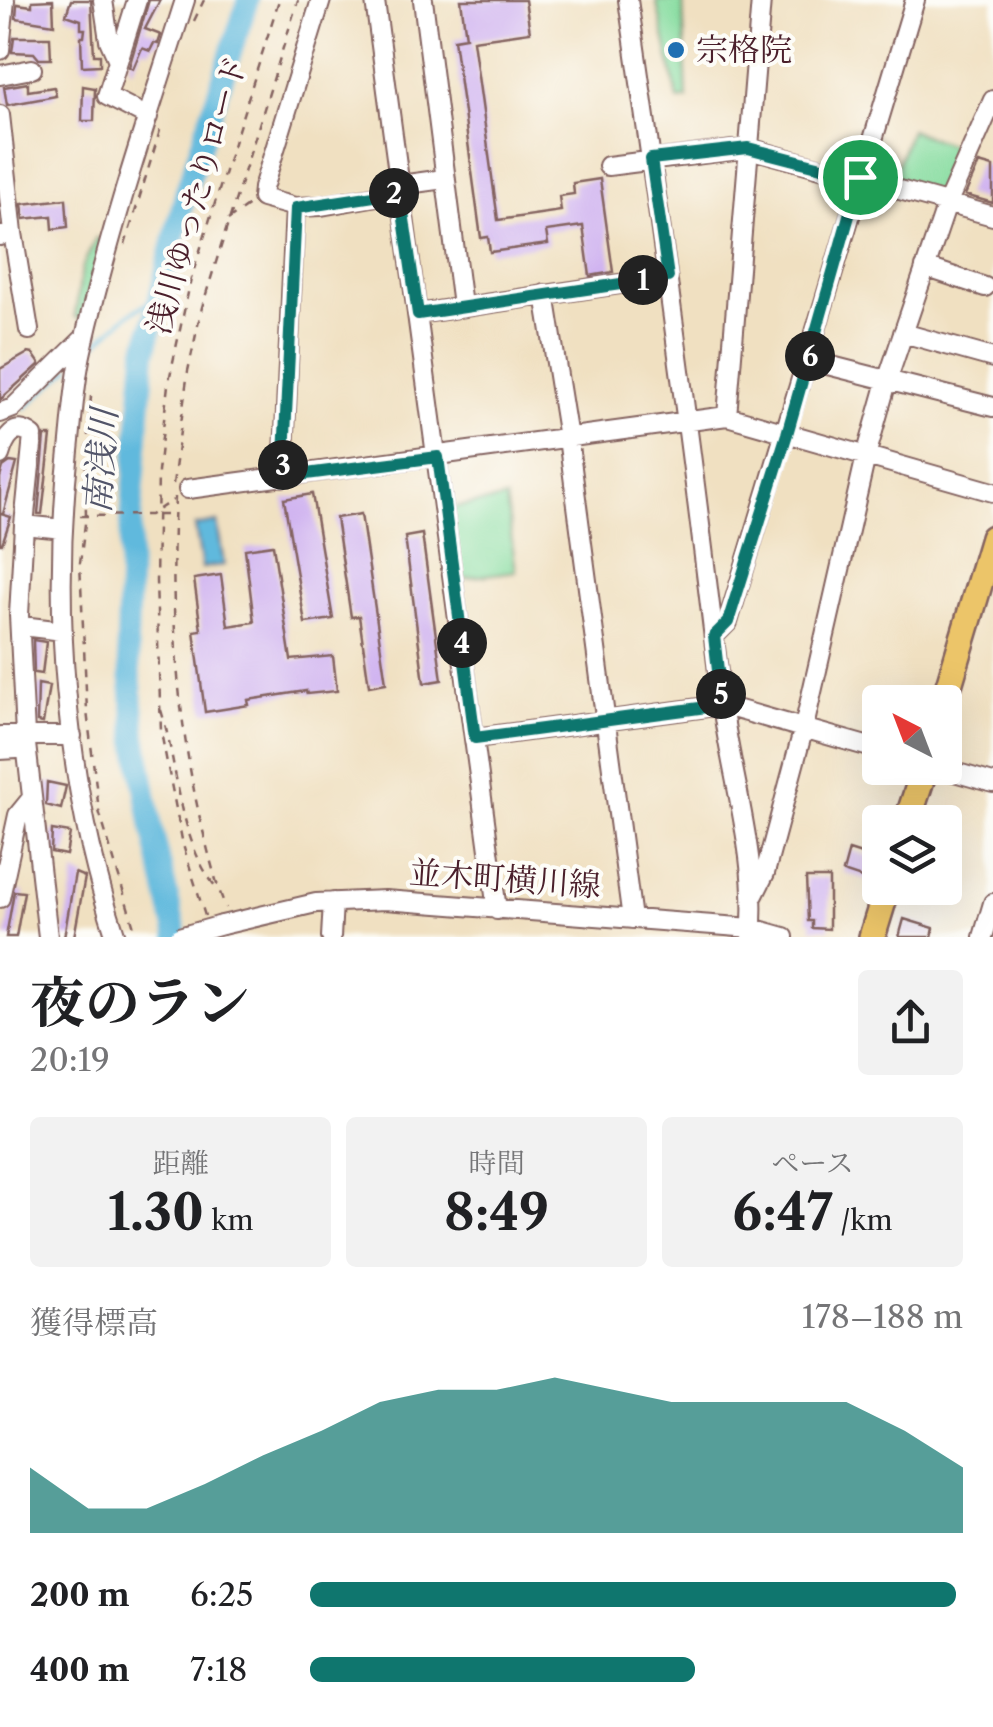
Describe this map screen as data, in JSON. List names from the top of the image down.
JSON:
{
  "streets": {
    "street": ["並木町横川線"],
    "path": ["浅川ゆったりロード"]
  },
  "crossings": [
    ["浅川ゆったりロード", "並木町横川線"]
  ],
  "water": ["南浅川"],
  "places": ["宗格院"],
  "north": "top left",
  "page": {
    "pins": [
      "2",
      "1",
      "6",
      "3",
      "4",
      "5"
    ],
    "heading": ["夜のラン", "20:19"],
    "stats": [
      ["距離", "1.30 km"],
      ["時間", "8:49"],
      ["ペース", "6:47 /km"]
    ],
    "chart": ["獲得標高", "178–188 m"],
    "list": [
      {
        "name": "200 m",
        "note": "6:25"
      },
      {
        "name": "400 m",
        "note": "7:18"
      }
    ]
  }
}
